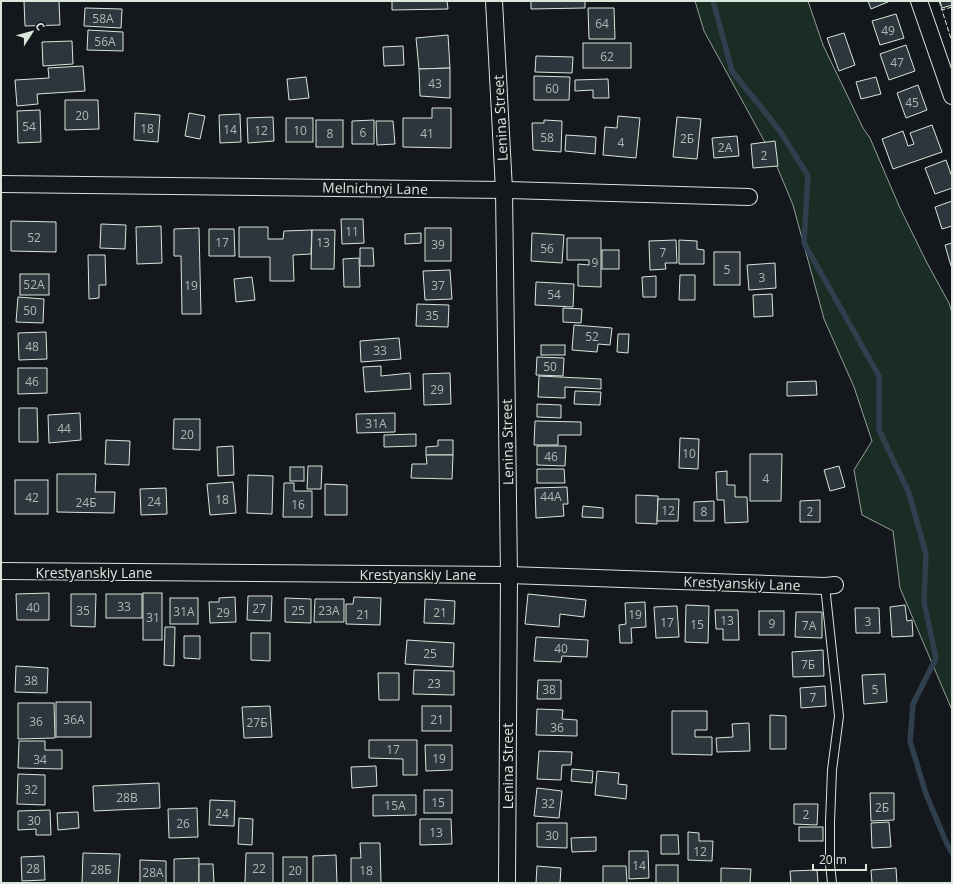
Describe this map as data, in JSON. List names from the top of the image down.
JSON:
{
  "streets": {
    "street": ["Lenina Street", "Melnichnyi Lane", "Krestyanskiy Lane"]
  },
  "crossings": [
    ["Lenina Street", "Melnichnyi Lane"],
    ["Lenina Street", "Krestyanskiy Lane"]
  ],
  "house_numbers": [
    "58А",
    "64",
    "49",
    "56А",
    "62",
    "47",
    "43",
    "60",
    "45",
    "20",
    "54",
    "18",
    "14",
    "12",
    "10",
    "6",
    "8",
    "41",
    "58",
    "2Б",
    "4",
    "2А",
    "2",
    "11",
    "52",
    "17",
    "13",
    "39",
    "56",
    "7",
    "9",
    "5",
    "3",
    "52А",
    "19",
    "37",
    "54",
    "50",
    "35",
    "52",
    "48",
    "33",
    "50",
    "46",
    "29",
    "31А",
    "44",
    "20",
    "10",
    "46",
    "4",
    "44А",
    "42",
    "18",
    "24",
    "24Б",
    "16",
    "12",
    "8",
    "2",
    "33",
    "40",
    "27",
    "35",
    "25",
    "23А",
    "31А",
    "29",
    "21",
    "21",
    "19",
    "31",
    "13",
    "3",
    "17",
    "9",
    "15",
    "7А",
    "40",
    "25",
    "7Б",
    "38",
    "23",
    "38",
    "5",
    "7",
    "36А",
    "21",
    "36",
    "27Б",
    "36",
    "17",
    "19",
    "34",
    "32",
    "28В",
    "15",
    "32",
    "15А",
    "2Б",
    "24",
    "2",
    "30",
    "26",
    "13",
    "30",
    "12",
    "14",
    "28",
    "22",
    "28Б",
    "20",
    "18",
    "28А"
  ],
  "scale_bar": "20 m",
  "north": "top right"
}
